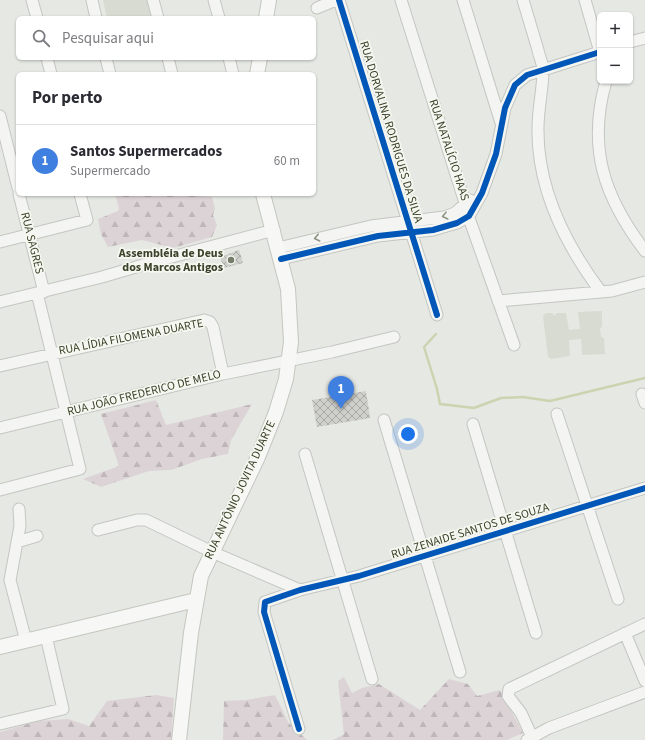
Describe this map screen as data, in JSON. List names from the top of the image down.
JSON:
{
  "streets": {
    "main road": ["RUA ANTÔNIO JOVITA DUARTE"],
    "street": [
      "RUA DORVALINA RODRIGUES DA SILVA",
      "RUA NATALÍCIO HAAS",
      "RUA SAGRES",
      "RUA LÍDIA FILOMENA DUARTE",
      "RUA JOÃO FREDERICO DE MELO",
      "RUA ZENAIDE SANTOS DE SOUZA"
    ]
  },
  "crossings": [
    ["RUA SAGRES", "RUA LÍDIA FILOMENA DUARTE"],
    ["RUA SAGRES", "RUA JOÃO FREDERICO DE MELO"],
    ["RUA LÍDIA FILOMENA DUARTE", "RUA JOÃO FREDERICO DE MELO"],
    ["RUA JOÃO FREDERICO DE MELO", "RUA ANTÔNIO JOVITA DUARTE"]
  ],
  "places": ["Assembléia de Deus dos Marcos Antigos"],
  "page": {
    "map_buttons": ["+", "−"],
    "search": "Pesquisar aqui",
    "heading": "Por perto",
    "list": [
      {
        "mark": "1",
        "name": "Santos Supermercados",
        "note": "Supermercado",
        "value": "60 m"
      }
    ],
    "pins": "1"
  }
}
